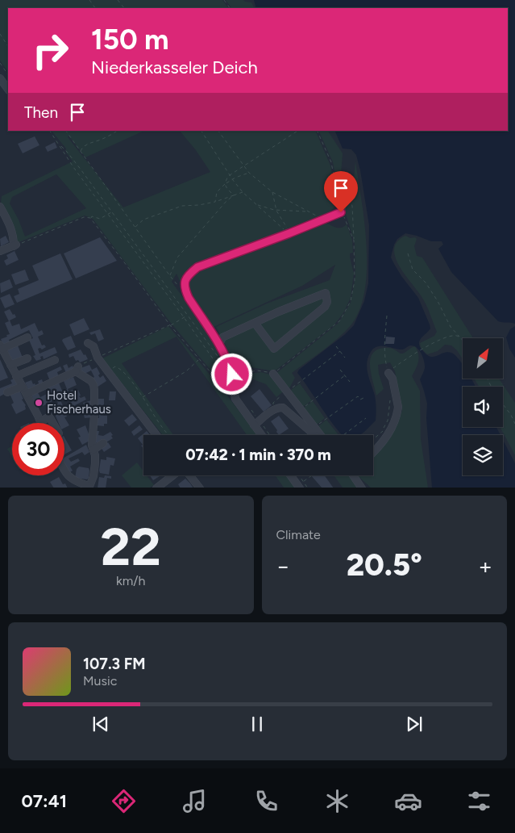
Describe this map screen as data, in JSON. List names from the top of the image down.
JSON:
{
  "places": ["Hotel Fischerhaus"],
  "north": "top right",
  "page": {
    "turn": ["150 m", "Niederkasseler Deich"],
    "then": "Then",
    "limit": "30",
    "trip": "07:42 · 1 min · 370 m",
    "tile": [
      ["22", "km/h"],
      "Climate"
    ],
    "heat": ["−", "20.5°", "+"],
    "song": ["107.3 FM", "Music"],
    "tabs": "07:41"
  }
}
